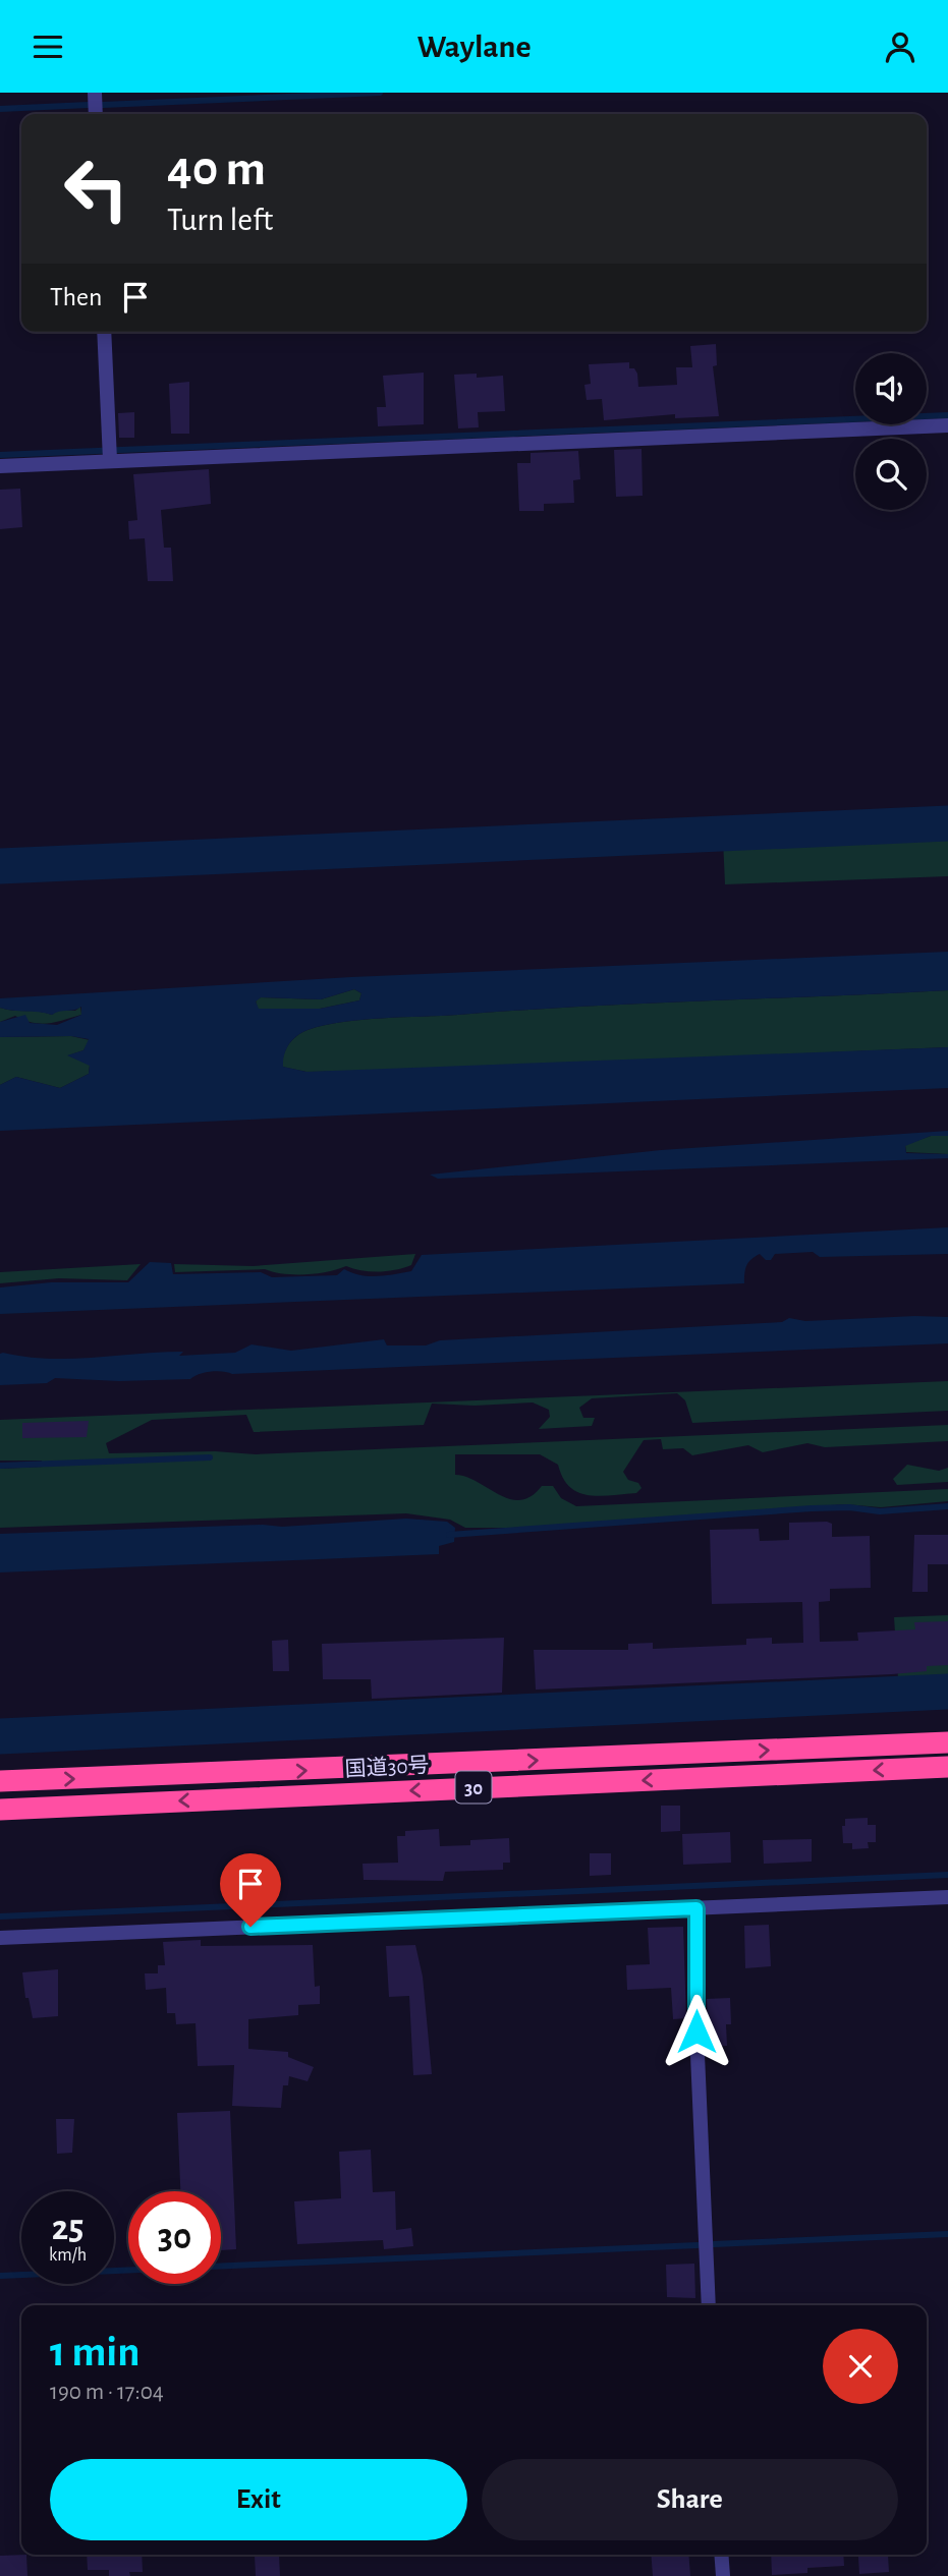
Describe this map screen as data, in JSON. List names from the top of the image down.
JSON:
{
  "streets": {
    "highway": ["国道30号", "30"]
  },
  "page": {
    "header": "Waylane",
    "turn": ["40 m", "Turn left"],
    "then": "Then",
    "speed": "25 km/h",
    "limit": "30",
    "heading": ["1 min", "190 m · 17:04"],
    "buttons": ["Exit", "Share"]
  }
}
